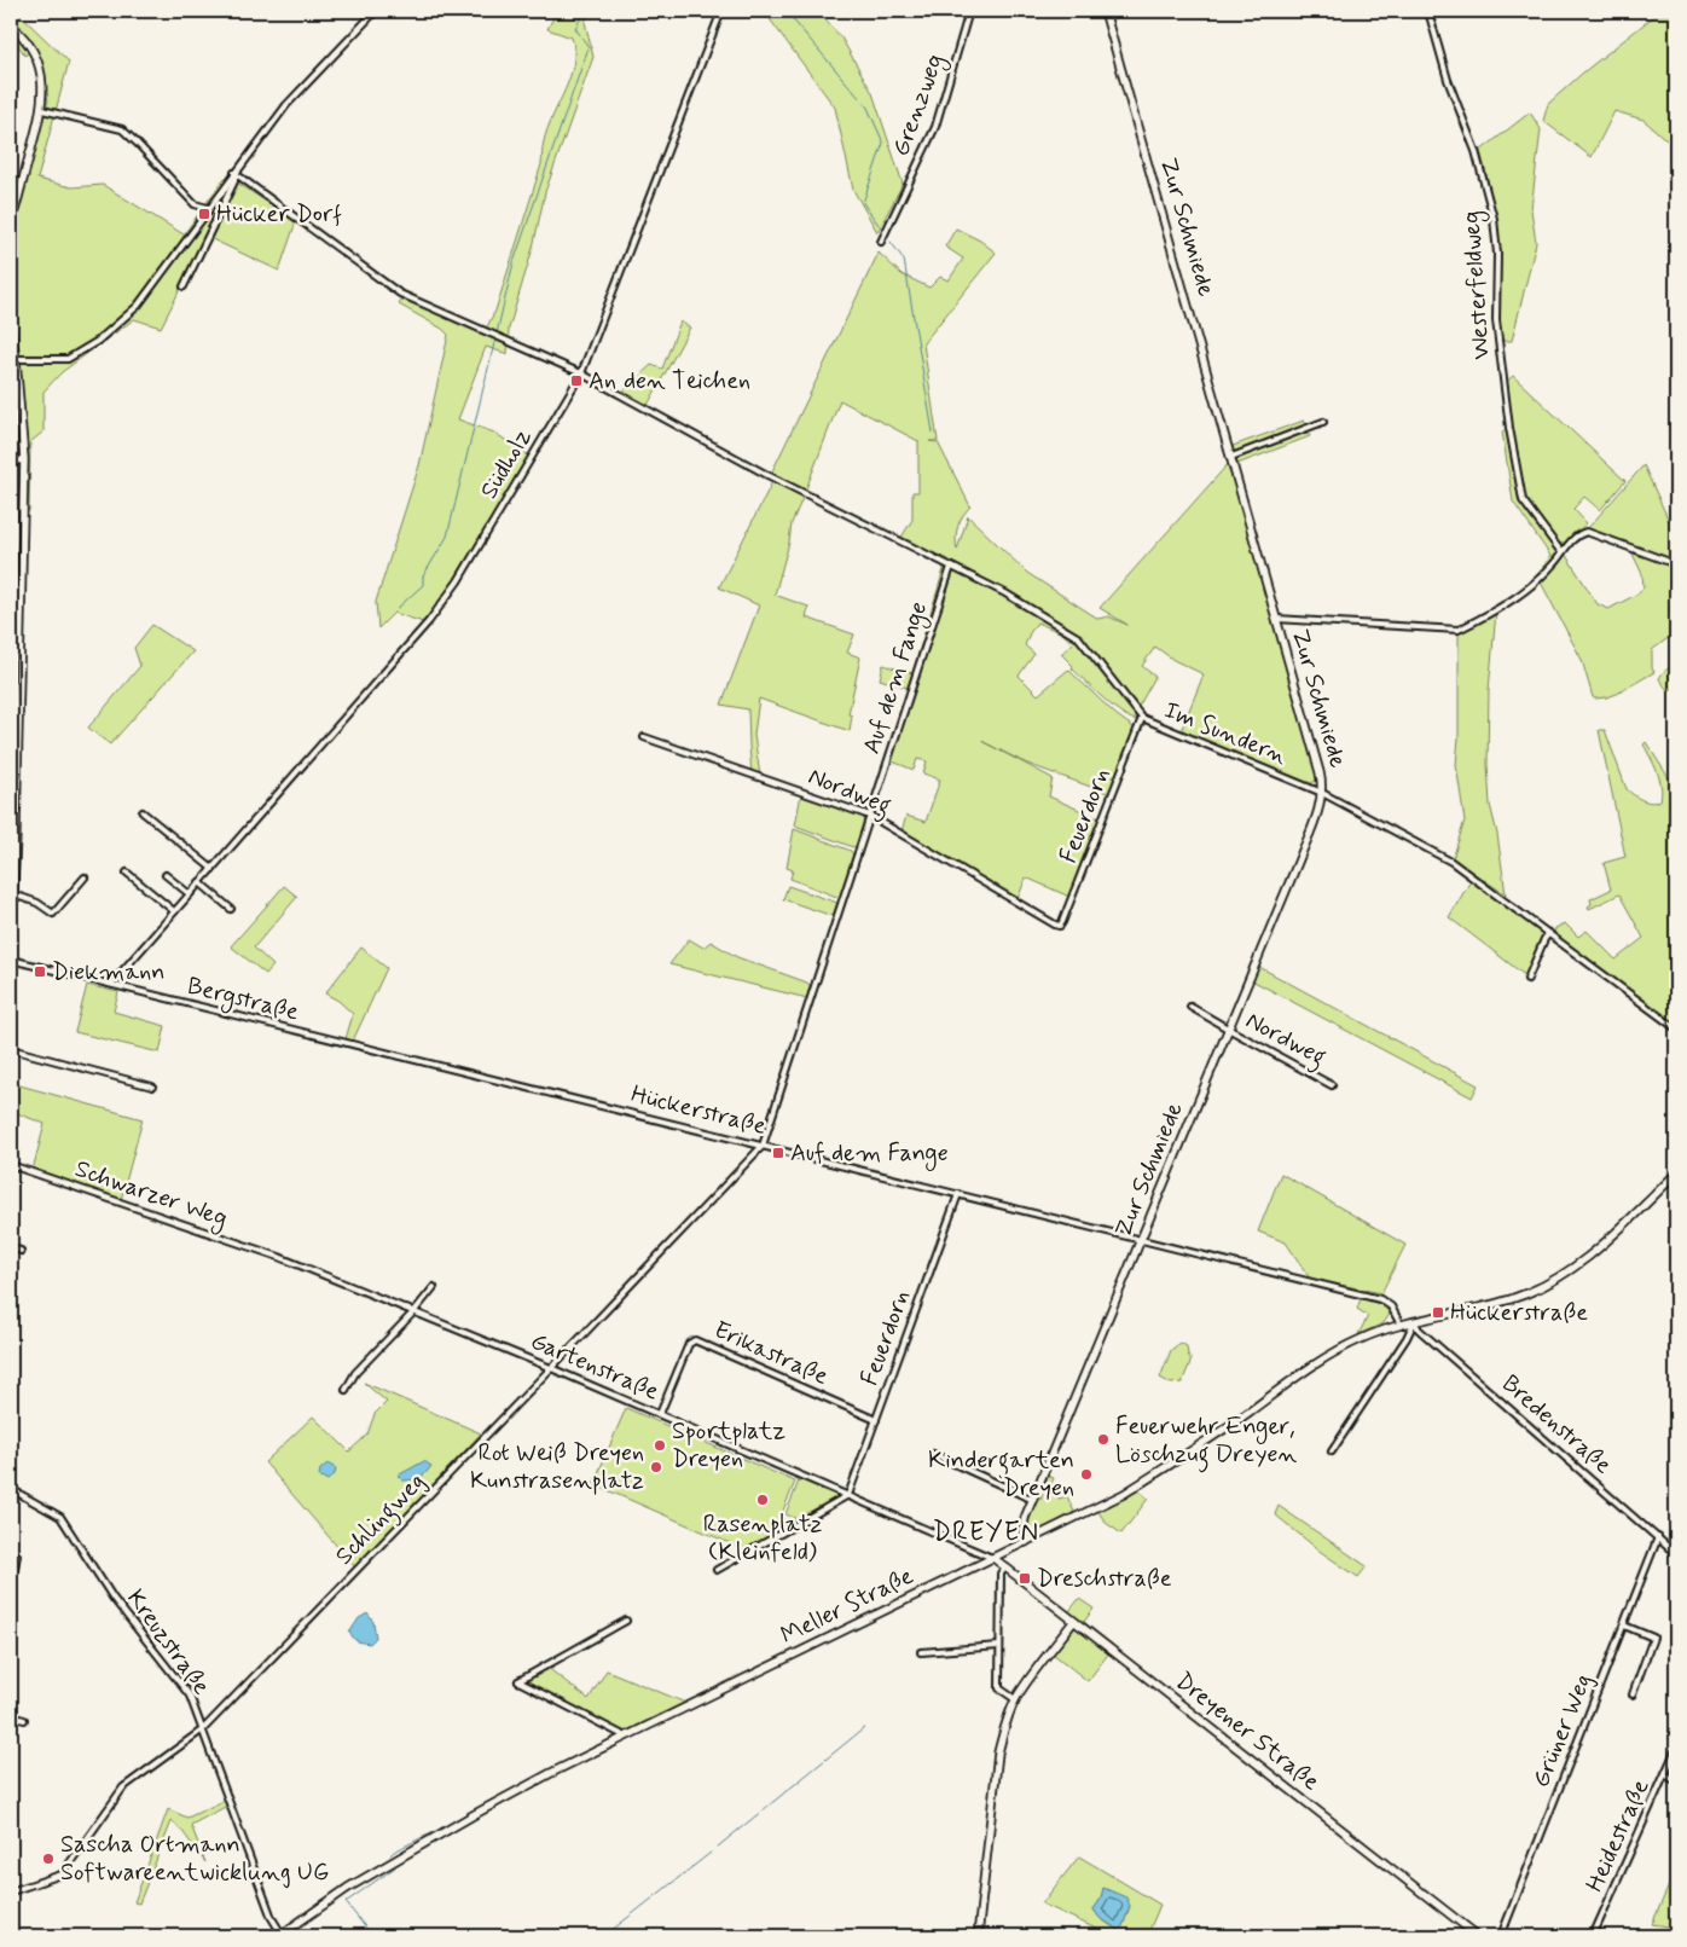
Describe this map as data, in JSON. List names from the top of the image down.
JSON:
{
  "streets": {
    "street": [
      "Grenzweg",
      "Zur Schmiede",
      "Westerfeldweg",
      "Südholz",
      "Auf dem Fange",
      "Im Sundern",
      "Nordweg",
      "Feuerdorn",
      "Bergstraße",
      "Hückerstraße",
      "Schwarzer Weg",
      "Erikastraße",
      "Gartenstraße",
      "Bredenstraße",
      "Schlingweg",
      "Meller Straße",
      "Kreuzstraße",
      "Grüner Weg",
      "Dreyener Straße",
      "Heidestraße"
    ]
  },
  "crossings": [
    ["Zur Schmiede", "Im Sundern"],
    ["Zur Schmiede", "Nordweg"],
    ["Zur Schmiede", "Hückerstraße"],
    ["Zur Schmiede", "Meller Straße"],
    ["Südholz", "Im Sundern"],
    ["Südholz", "Bergstraße"],
    ["Auf dem Fange", "Im Sundern"],
    ["Auf dem Fange", "Nordweg"],
    ["Auf dem Fange", "Hückerstraße"],
    ["Auf dem Fange", "Schlingweg"],
    ["Im Sundern", "Feuerdorn"],
    ["Nordweg", "Feuerdorn"],
    ["Feuerdorn", "Hückerstraße"],
    ["Feuerdorn", "Erikastraße"],
    ["Feuerdorn", "Gartenstraße"],
    ["Bergstraße", "Hückerstraße"],
    ["Hückerstraße", "Schlingweg"],
    ["Hückerstraße", "Meller Straße"],
    ["Schwarzer Weg", "Gartenstraße"],
    ["Erikastraße", "Gartenstraße"],
    ["Gartenstraße", "Schlingweg"],
    ["Gartenstraße", "Meller Straße"],
    ["Gartenstraße", "Dreyener Straße"],
    ["Bredenstraße", "Meller Straße"],
    ["Bredenstraße", "Grüner Weg"],
    ["Schlingweg", "Kreuzstraße"],
    ["Meller Straße", "Kreuzstraße"],
    ["Meller Straße", "Dreyener Straße"]
  ],
  "districts": ["DREYEN"],
  "places": {
    "transit": [
      "Hücker Dorf",
      "An den Teichen",
      "Diekmann",
      "Auf dem Fange",
      "Hückerstraße",
      "Dreschstraße"
    ],
    "other": [
      "Feuerwehr Enger, Löschzug Dreyen",
      "Sportplatz Dreyen",
      "Rot Weiß Dreyen Kunstrasenplatz",
      "Kindergarten Dreyen",
      "Rasenplatz (Kleinfeld)",
      "Sascha Ortmann Softwareentwicklung UG"
    ]
  }
}
